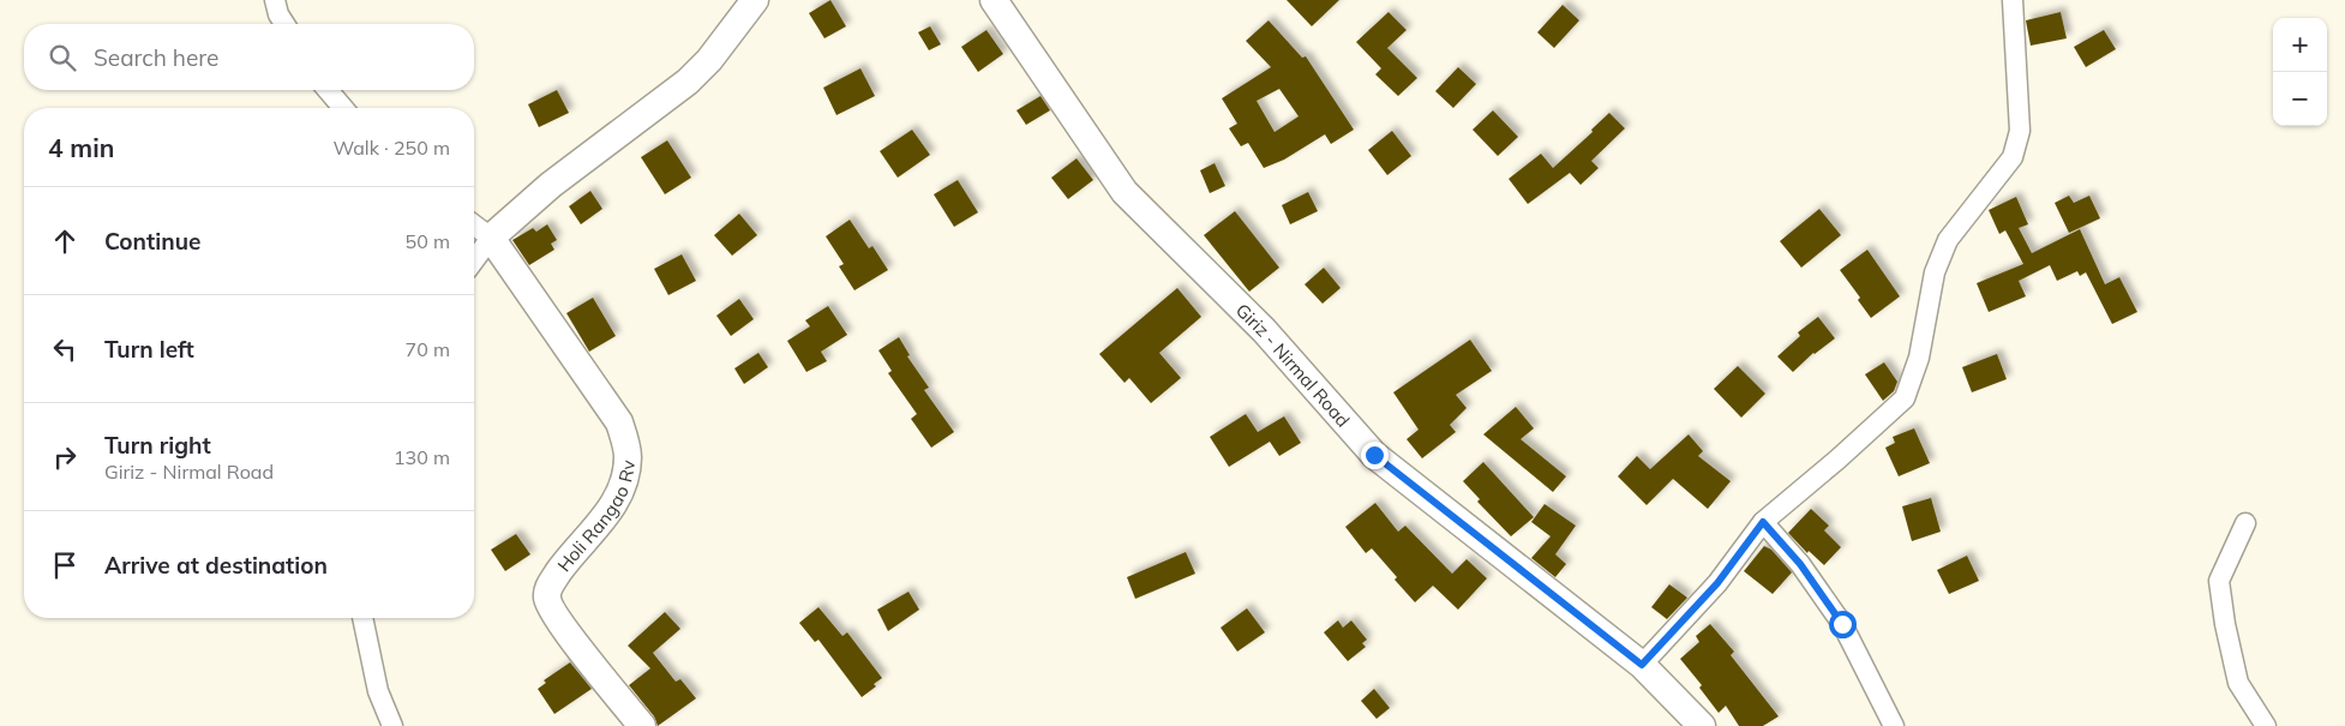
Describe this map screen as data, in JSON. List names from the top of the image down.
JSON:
{
  "streets": {
    "main road": ["Giriz - Nirmal Road", "Holi Rangao Rv"]
  },
  "page": {
    "map_buttons": ["+", "−"],
    "search": "Search here",
    "heading": ["4 min", "Walk · 250 m"],
    "list": [
      ["Continue", "50 m"],
      ["Turn left", "70 m"],
      ["Turn right", "Giriz - Nirmal Road", "130 m"],
      "Arrive at destination"
    ]
  }
}
